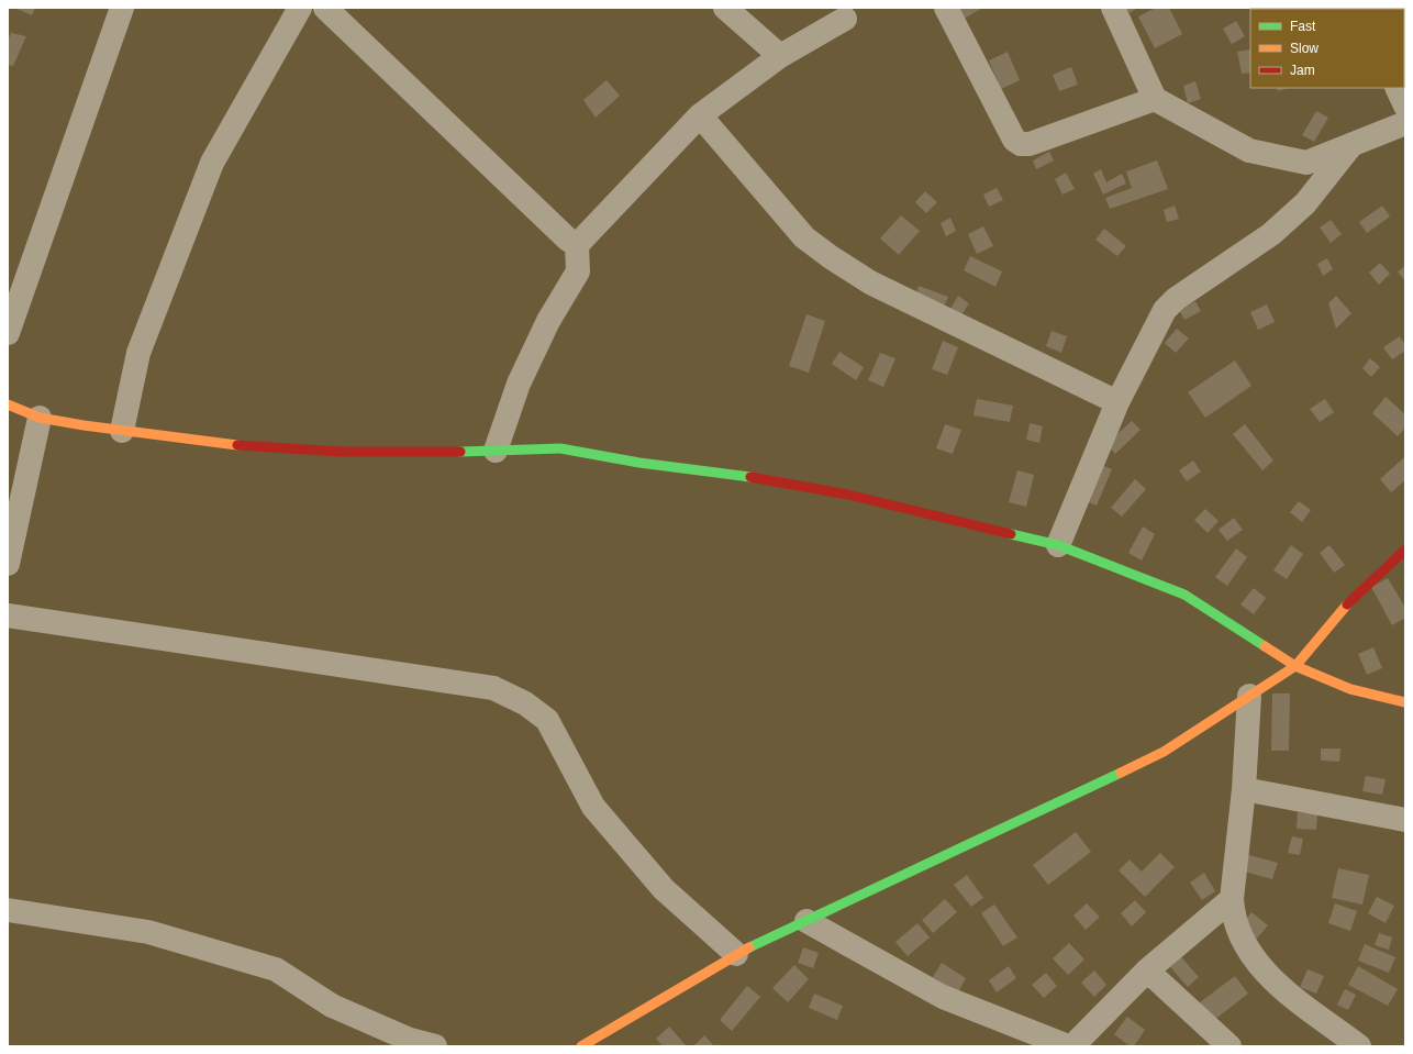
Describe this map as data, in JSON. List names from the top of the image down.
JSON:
{
  "legend": ["Fast", "Slow", "Jam"]
}
